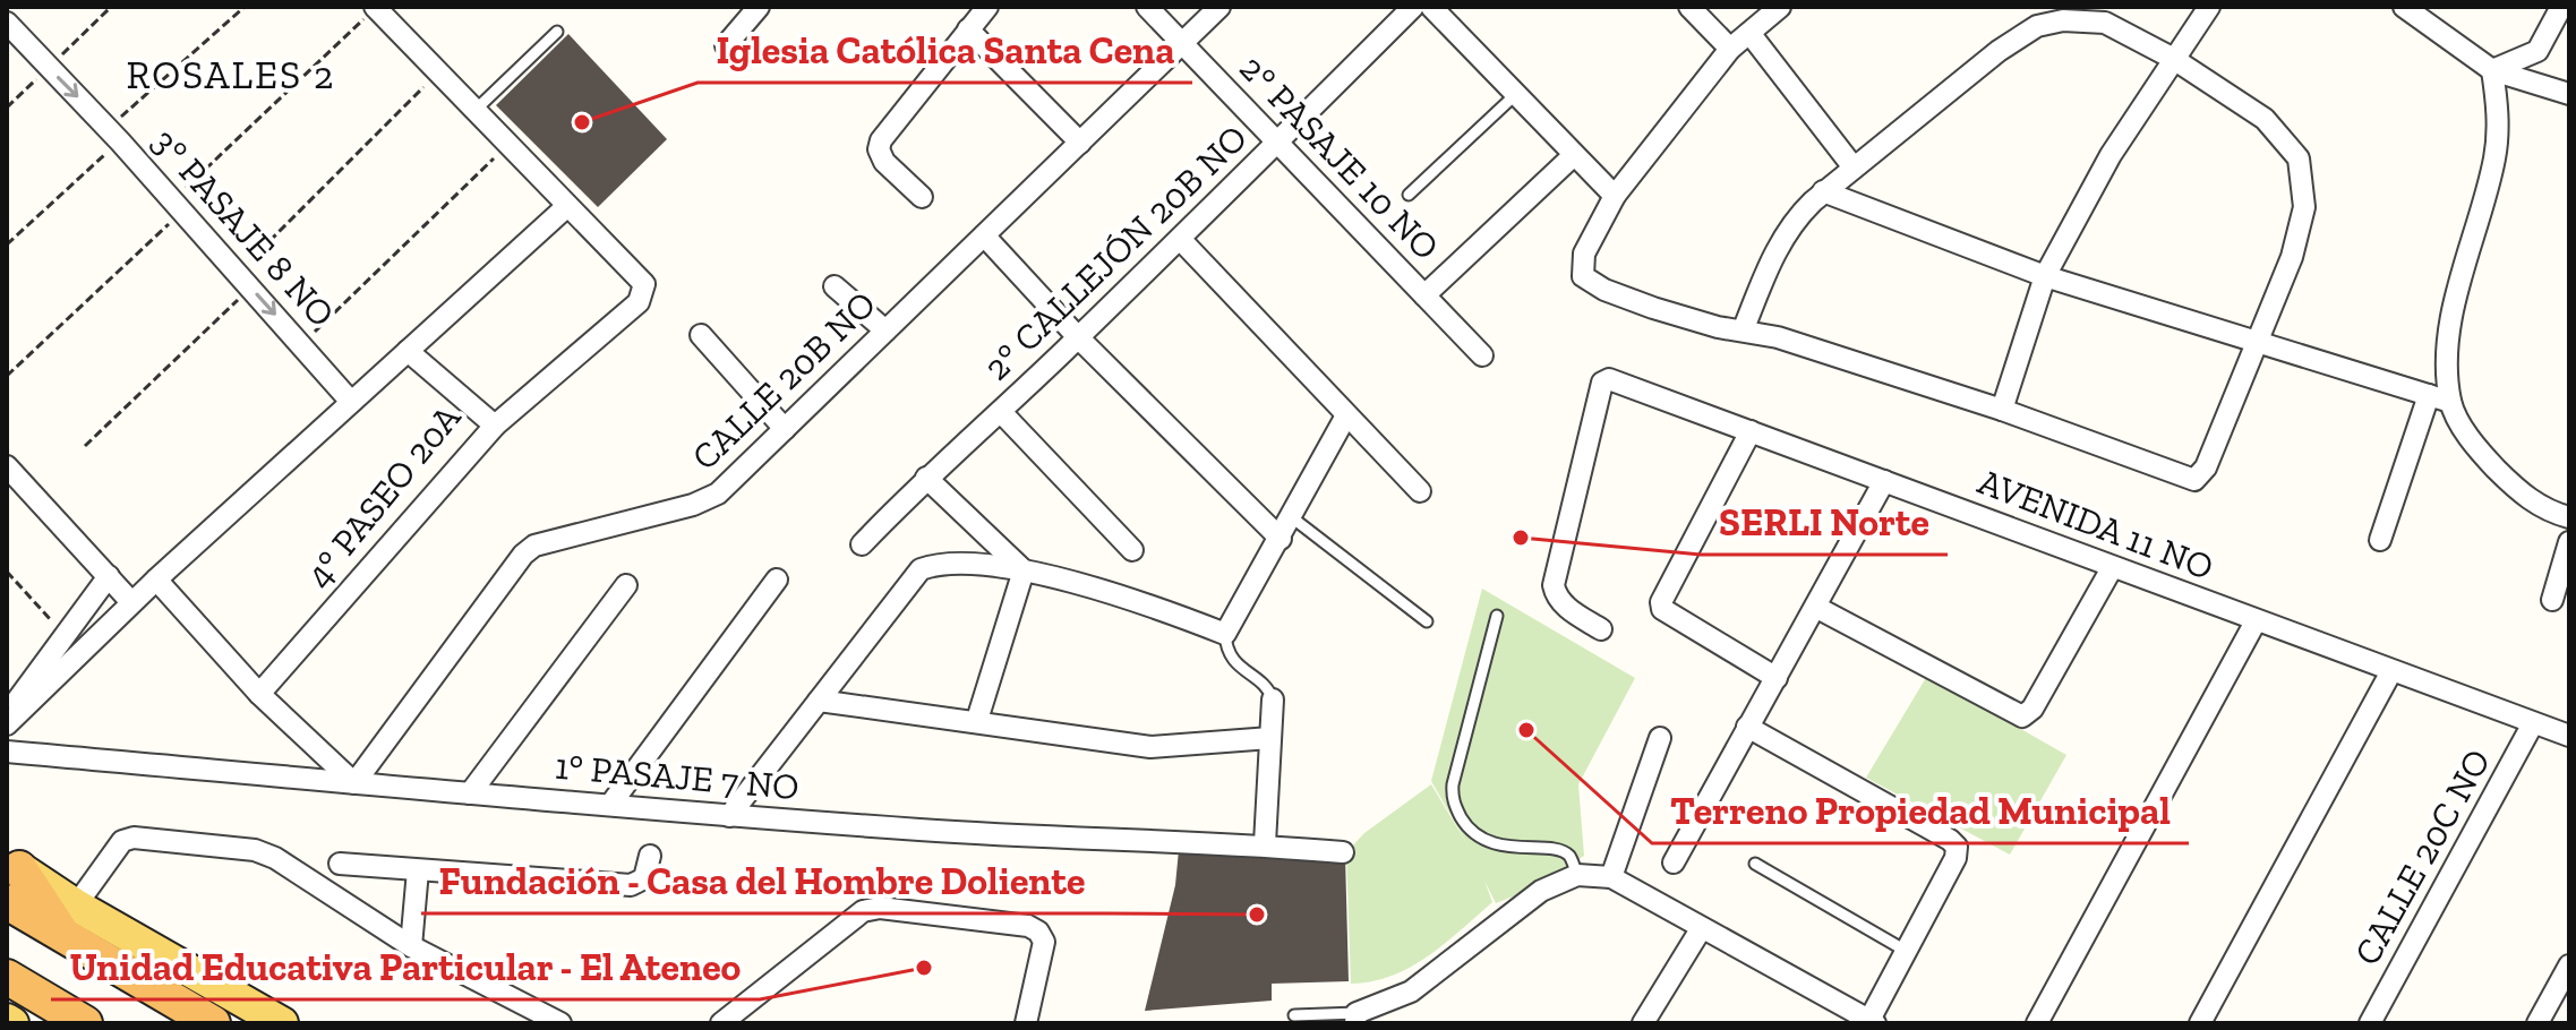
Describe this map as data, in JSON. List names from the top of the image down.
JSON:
{
  "streets": {
    "street": [
      "2° PASAJE 10 NO",
      "3° PASAJE 8 NO",
      "2° CALLEJÓN 20B NO",
      "CALLE 20B NO",
      "4° PASEO 20A",
      "AVENIDA 11 NO",
      "1° PASAJE 7 NO",
      "CALLE 20C NO"
    ]
  },
  "crossings": [
    ["2° PASAJE 10 NO", "2° CALLEJÓN 20B NO"],
    ["2° PASAJE 10 NO", "CALLE 20B NO"],
    ["CALLE 20B NO", "1° PASAJE 7 NO"],
    ["AVENIDA 11 NO", "CALLE 20C NO"]
  ],
  "one_way": ["3° PASAJE 8 NO"],
  "districts": ["ROSALES 2"],
  "places": [
    "Iglesia Católica Santa Cena",
    "SERLI Norte",
    "Terreno Propiedad Municipal",
    "Fundación - Casa del Hombre Doliente",
    "Unidad Educativa Particular - El Ateneo"
  ]
}
